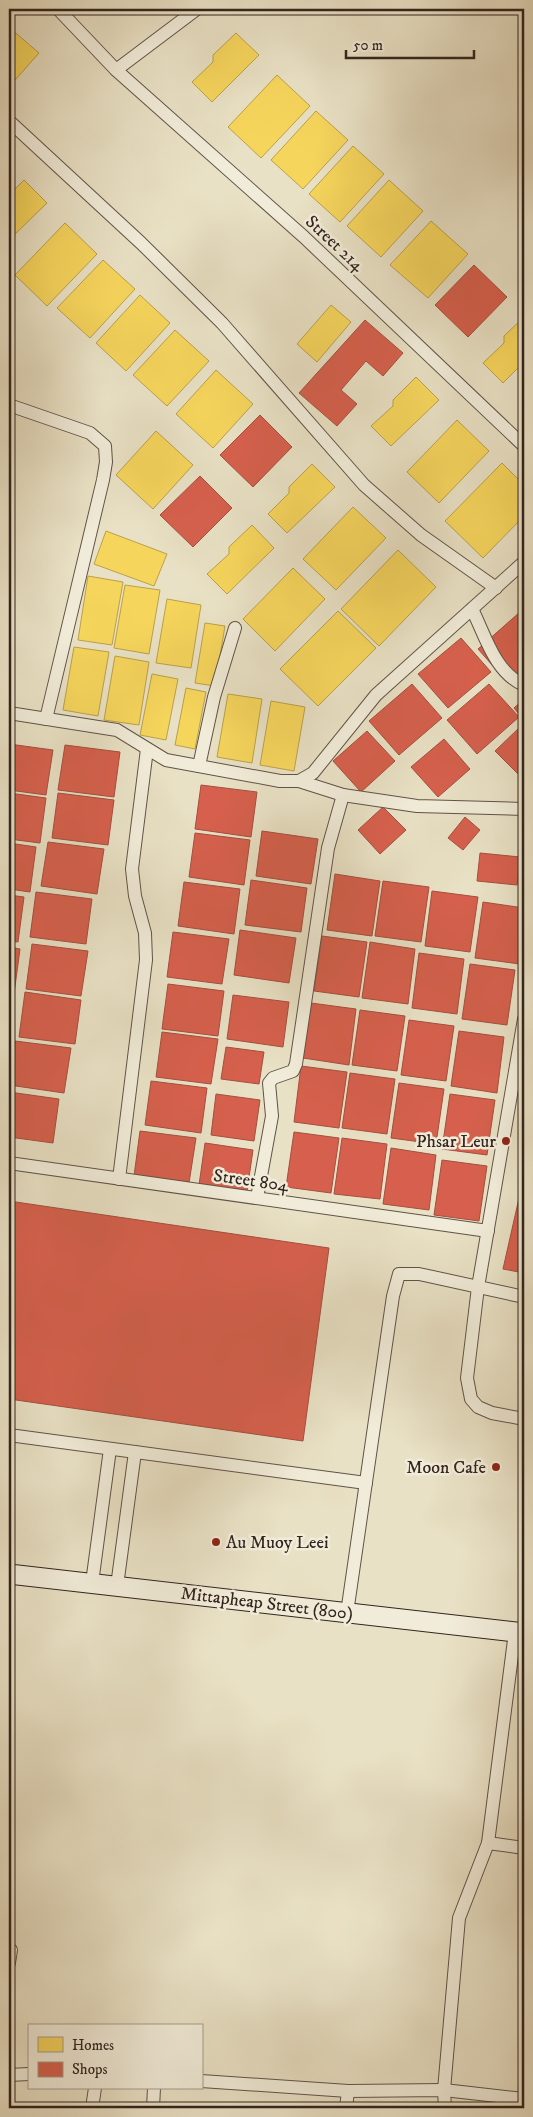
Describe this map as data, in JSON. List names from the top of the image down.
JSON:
{
  "streets": {
    "main road": ["Mittapheap Street (800)"],
    "street": ["Street 214", "Street 804"]
  },
  "places": ["Phsar Leur", "Moon Cafe", "Au Muoy Leei"],
  "legend": ["Homes", "Shops"],
  "scale_bar": "50 m"
}
